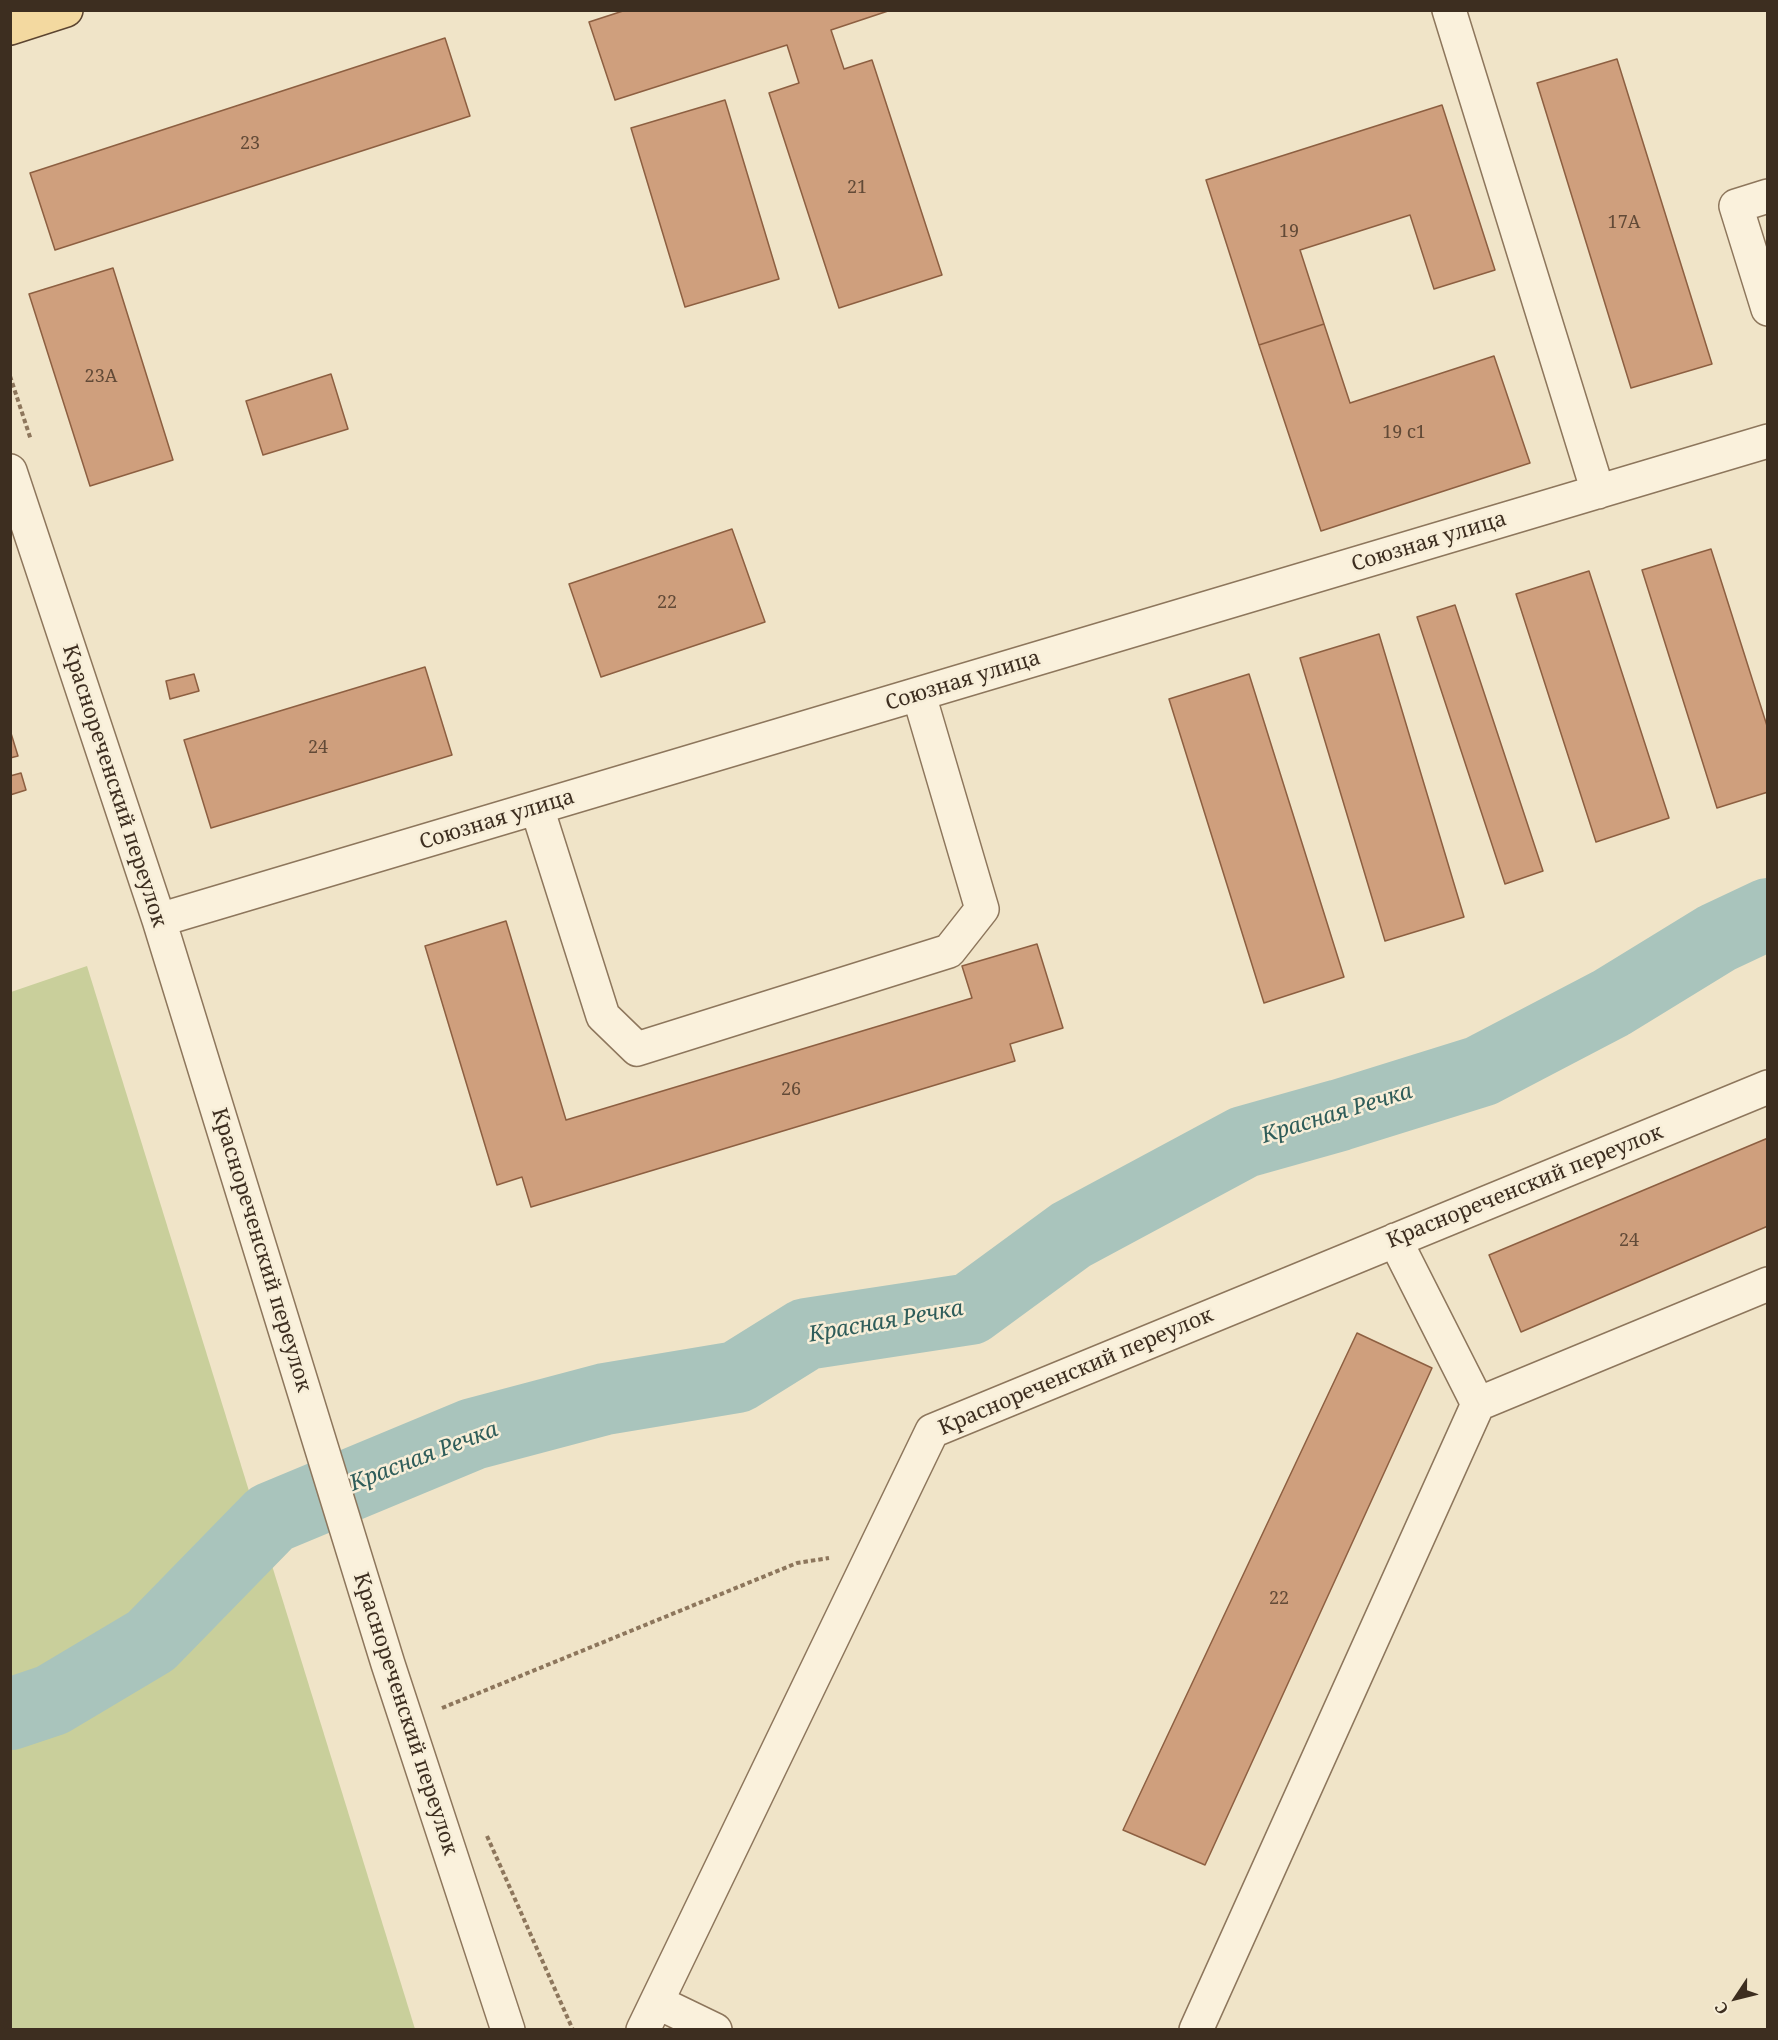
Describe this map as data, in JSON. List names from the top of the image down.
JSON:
{
  "streets": {
    "street": ["Союзная улица", "Краснореченский переулок"]
  },
  "crossings": [
    ["Союзная улица", "Краснореченский переулок"]
  ],
  "water": ["Красная Речка"],
  "house_numbers": [
    "23",
    "21",
    "17А",
    "19",
    "23А",
    "19 с1",
    "22",
    "24",
    "26",
    "24",
    "22"
  ],
  "north": "bottom left"
}
